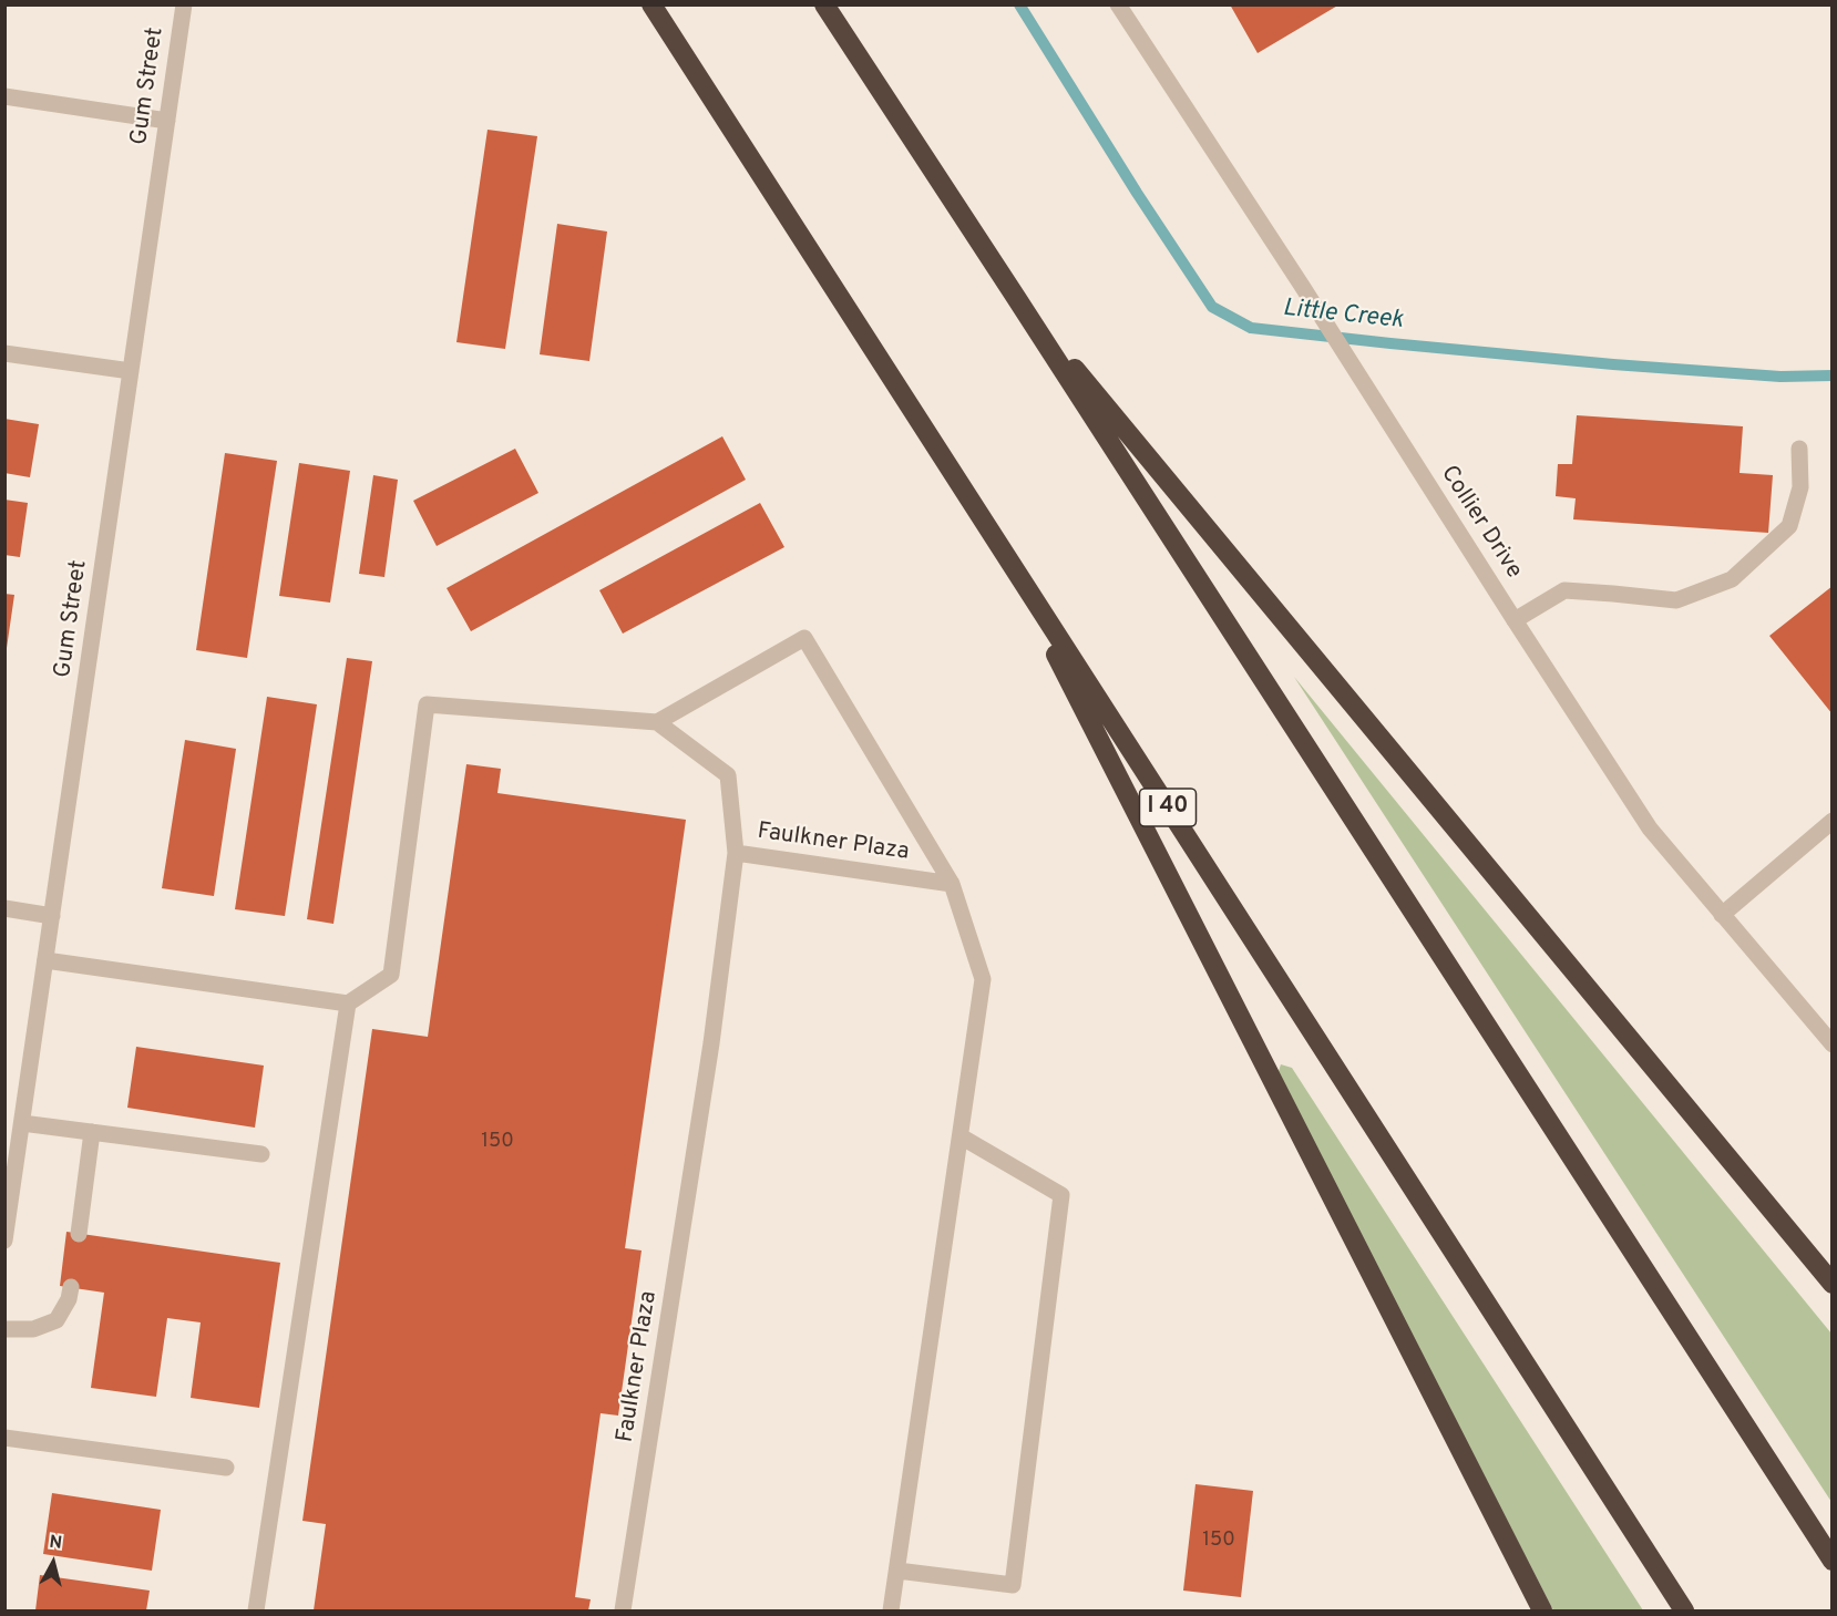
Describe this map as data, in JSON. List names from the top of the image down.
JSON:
{
  "streets": {
    "highway": ["I 40"],
    "street": ["Gum Street", "Collier Drive", "Faulkner Plaza"]
  },
  "water": ["Little Creek"],
  "house_numbers": ["150", "150"],
  "north": "top"
}
